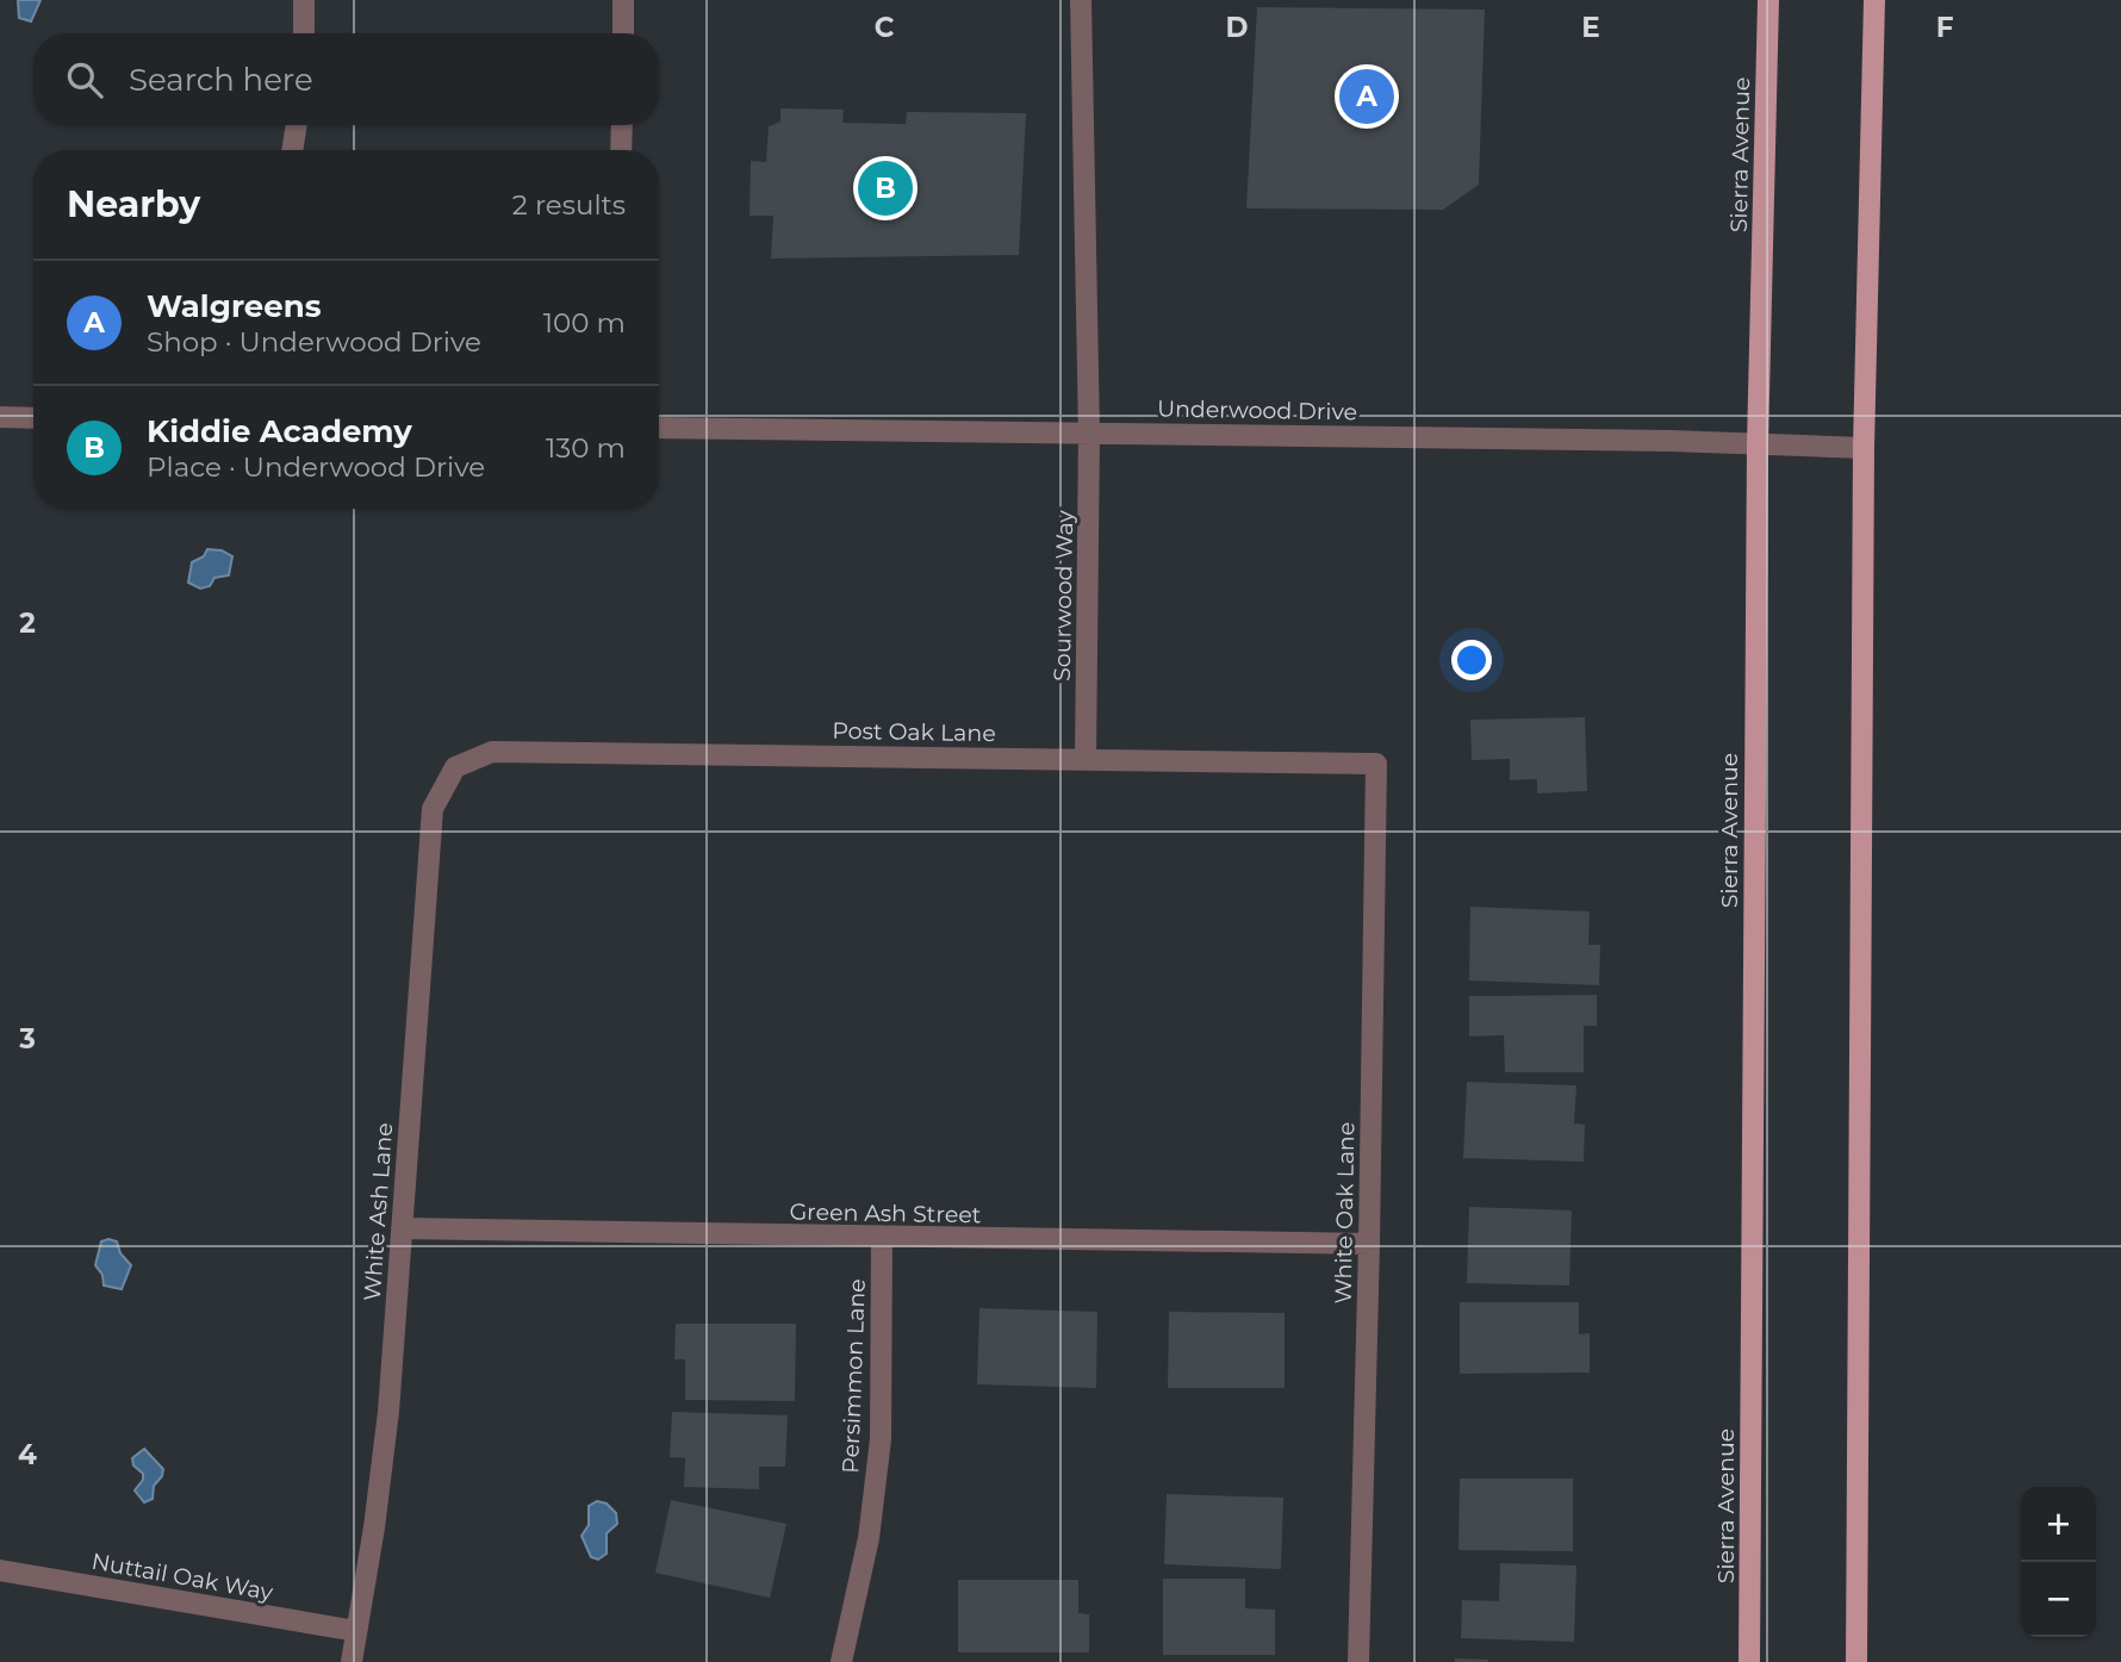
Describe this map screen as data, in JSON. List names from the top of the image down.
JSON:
{
  "streets": {
    "main road": ["Sierra Avenue"],
    "street": [
      "Underwood Drive",
      "Sourwood Way",
      "Post Oak Lane",
      "White Ash Lane",
      "Green Ash Street",
      "White Oak Lane",
      "Persimmon Lane",
      "Nuttail Oak Way"
    ]
  },
  "crossings": [
    ["Sierra Avenue", "Underwood Drive"],
    ["Underwood Drive", "Sourwood Way"],
    ["Sourwood Way", "Post Oak Lane"],
    ["Post Oak Lane", "White Ash Lane"],
    ["Post Oak Lane", "White Oak Lane"],
    ["White Ash Lane", "Green Ash Street"],
    ["White Ash Lane", "Nuttail Oak Way"],
    ["Green Ash Street", "White Oak Lane"],
    ["Green Ash Street", "Persimmon Lane"]
  ],
  "page": {
    "search": "Search here",
    "pins": ["A", "B"],
    "heading": ["Nearby", "2 results"],
    "list": [
      {
        "mark": "A",
        "name": "Walgreens",
        "note": "Shop · Underwood Drive",
        "value": "100 m"
      },
      {
        "mark": "B",
        "name": "Kiddie Academy",
        "note": "Place · Underwood Drive",
        "value": "130 m"
      }
    ],
    "map_buttons": ["+", "−"]
  },
  "grid": {
    "columns": [
      "C",
      "D",
      "E",
      "F"
    ],
    "rows": ["2", "3", "4"]
  }
}
